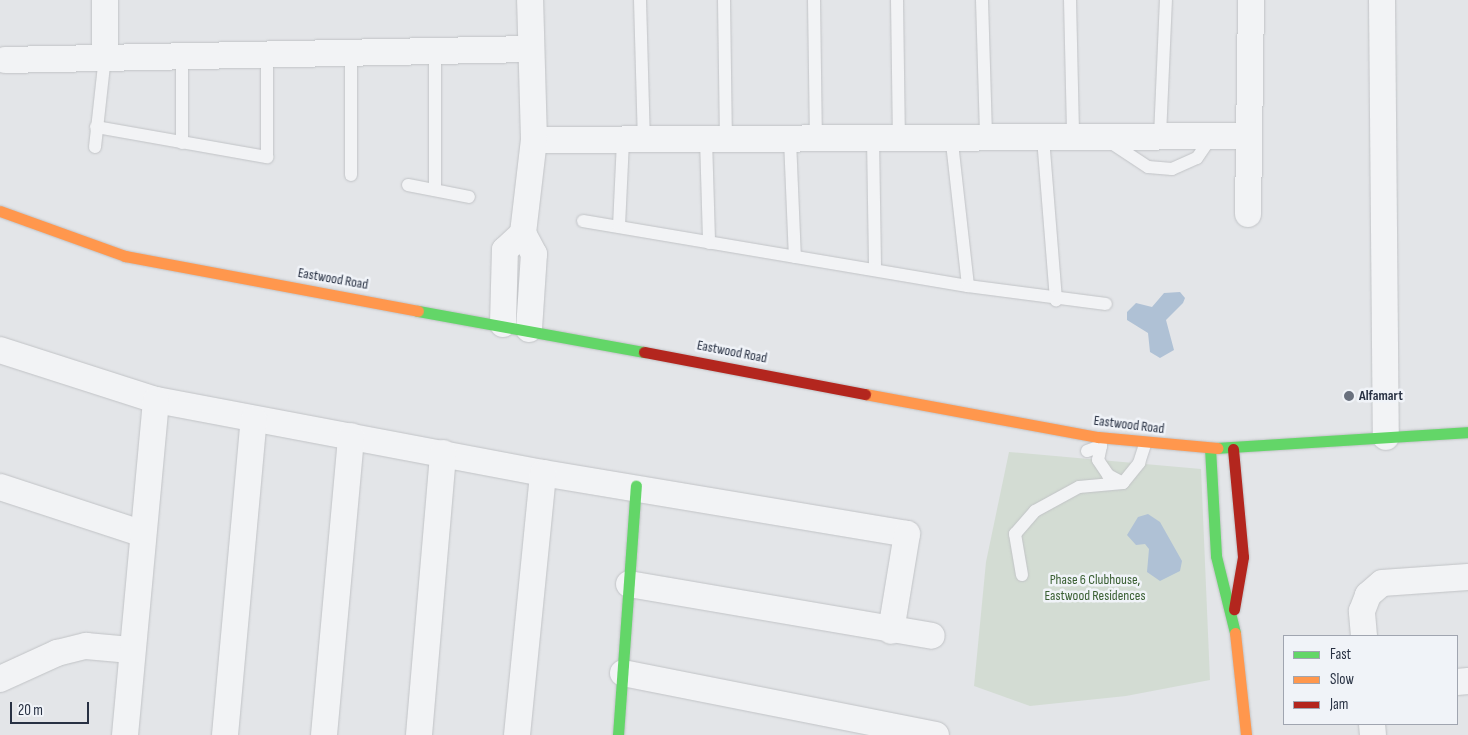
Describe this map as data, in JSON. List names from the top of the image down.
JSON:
{
  "streets": {
    "main road": ["Eastwood Road"]
  },
  "parks": ["Phase 6 Clubhouse, Eastwood Residences"],
  "places": ["Alfamart"],
  "legend": ["Fast", "Slow", "Jam"],
  "scale_bar": "20 m"
}
